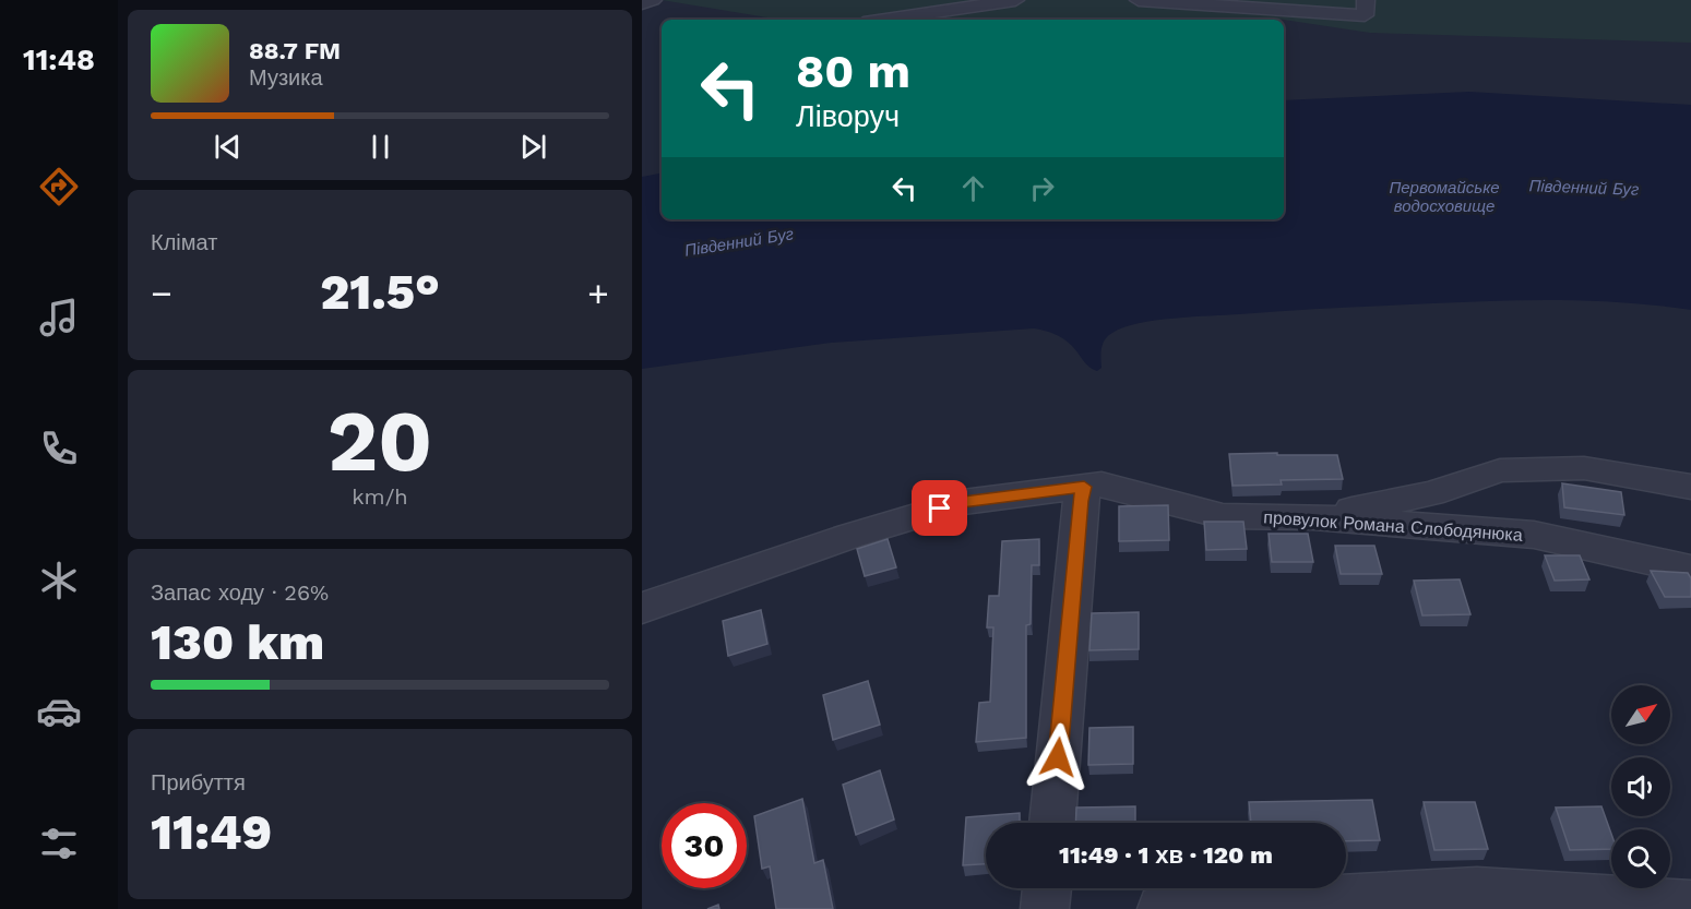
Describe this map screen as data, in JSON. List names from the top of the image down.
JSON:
{
  "streets": {
    "street": ["провулок Романа Слободянюка"]
  },
  "water": ["Первомайське водосховище", "Південний Буг"],
  "north": "top right",
  "page": {
    "tabs": "11:48",
    "turn": ["80 m", "Ліворуч"],
    "song": ["88.7 FM", "Музика"],
    "tile": [
      "Клімат",
      ["20", "km/h"],
      ["Запас ходу · 26%", "130 km"],
      ["Прибуття", "11:49"]
    ],
    "heat": ["−", "21.5°", "+"],
    "limit": "30",
    "trip": "11:49 · 1 хв · 120 m"
  }
}
